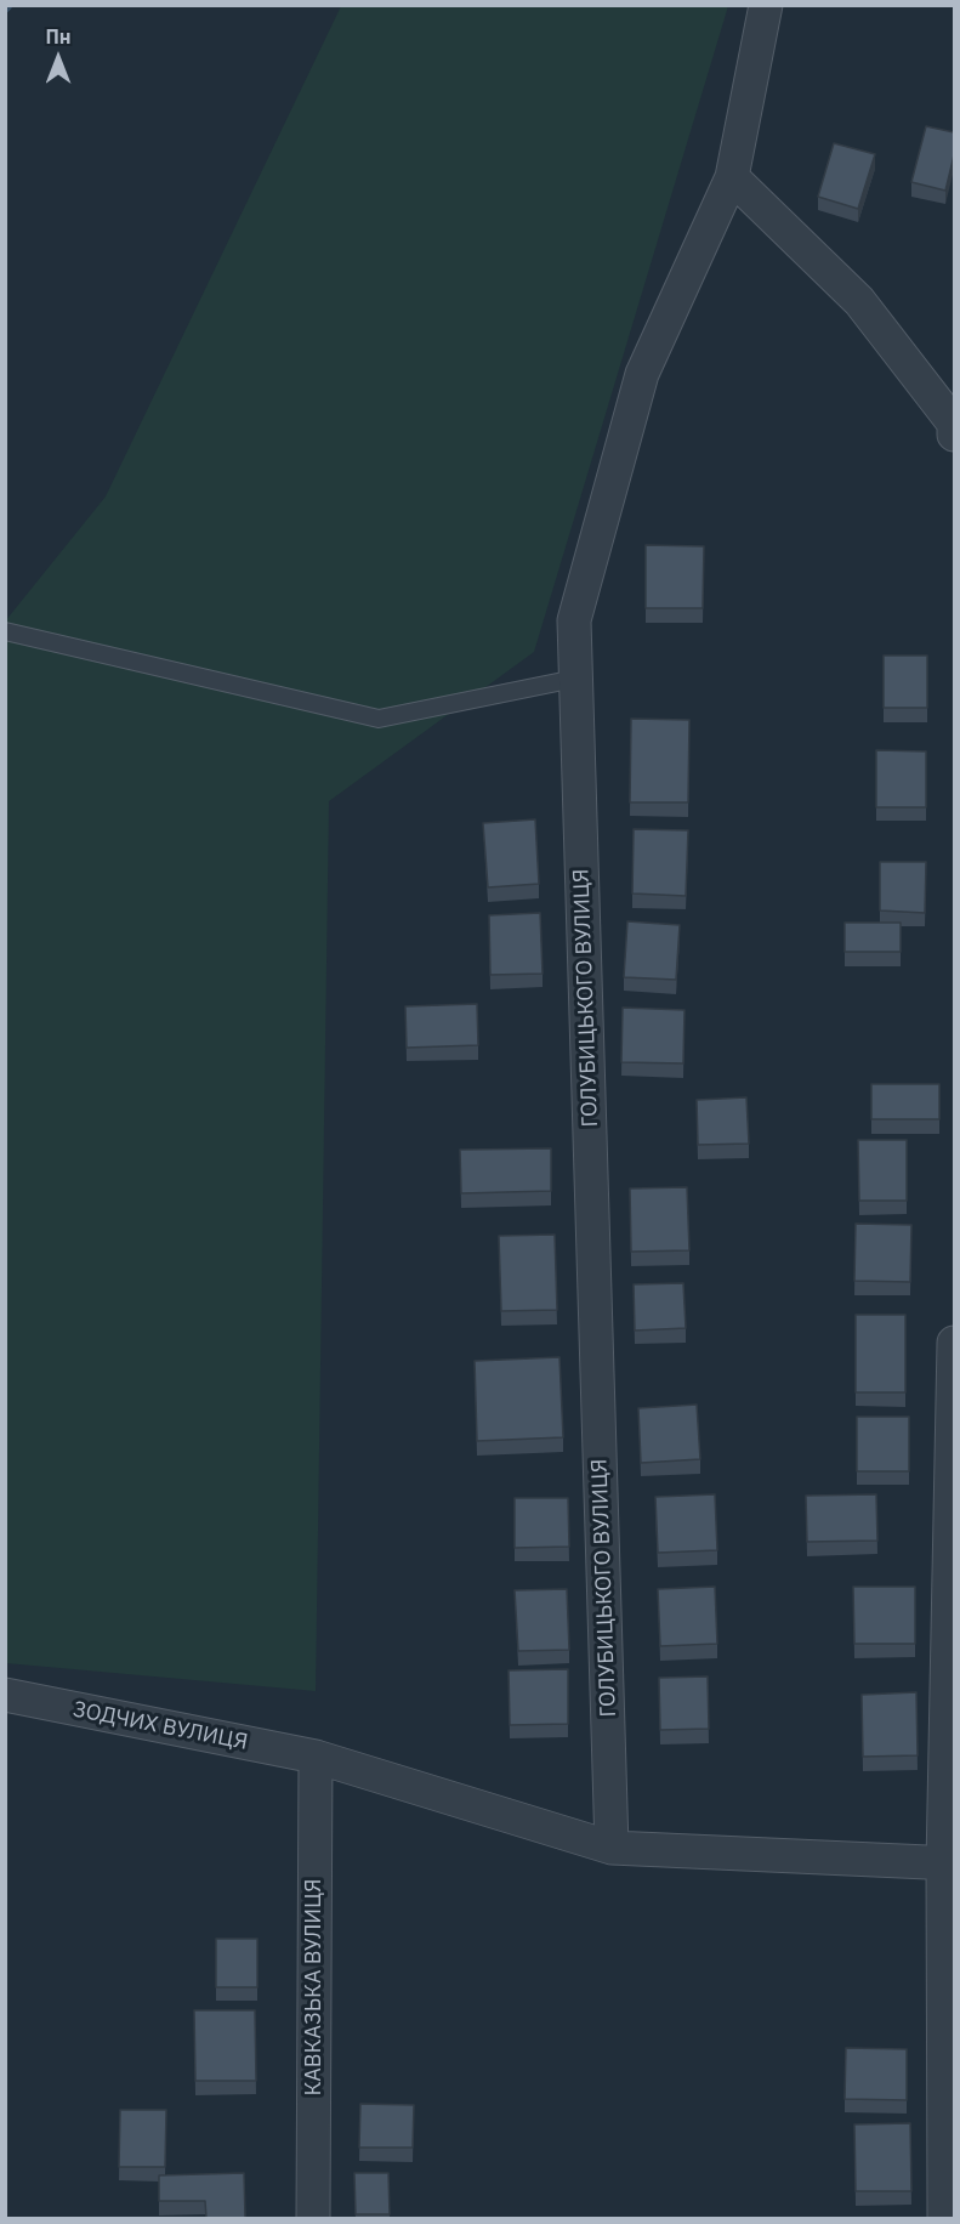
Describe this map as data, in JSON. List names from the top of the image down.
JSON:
{
  "streets": {
    "street": ["ГОЛУБИЦЬКОГО ВУЛИЦЯ", "ЗОДЧИХ ВУЛИЦЯ", "КАВКАЗЬКА ВУЛИЦЯ"]
  },
  "crossings": [
    ["ГОЛУБИЦЬКОГО ВУЛИЦЯ", "ЗОДЧИХ ВУЛИЦЯ"],
    ["ЗОДЧИХ ВУЛИЦЯ", "КАВКАЗЬКА ВУЛИЦЯ"]
  ],
  "north": "top"
}
